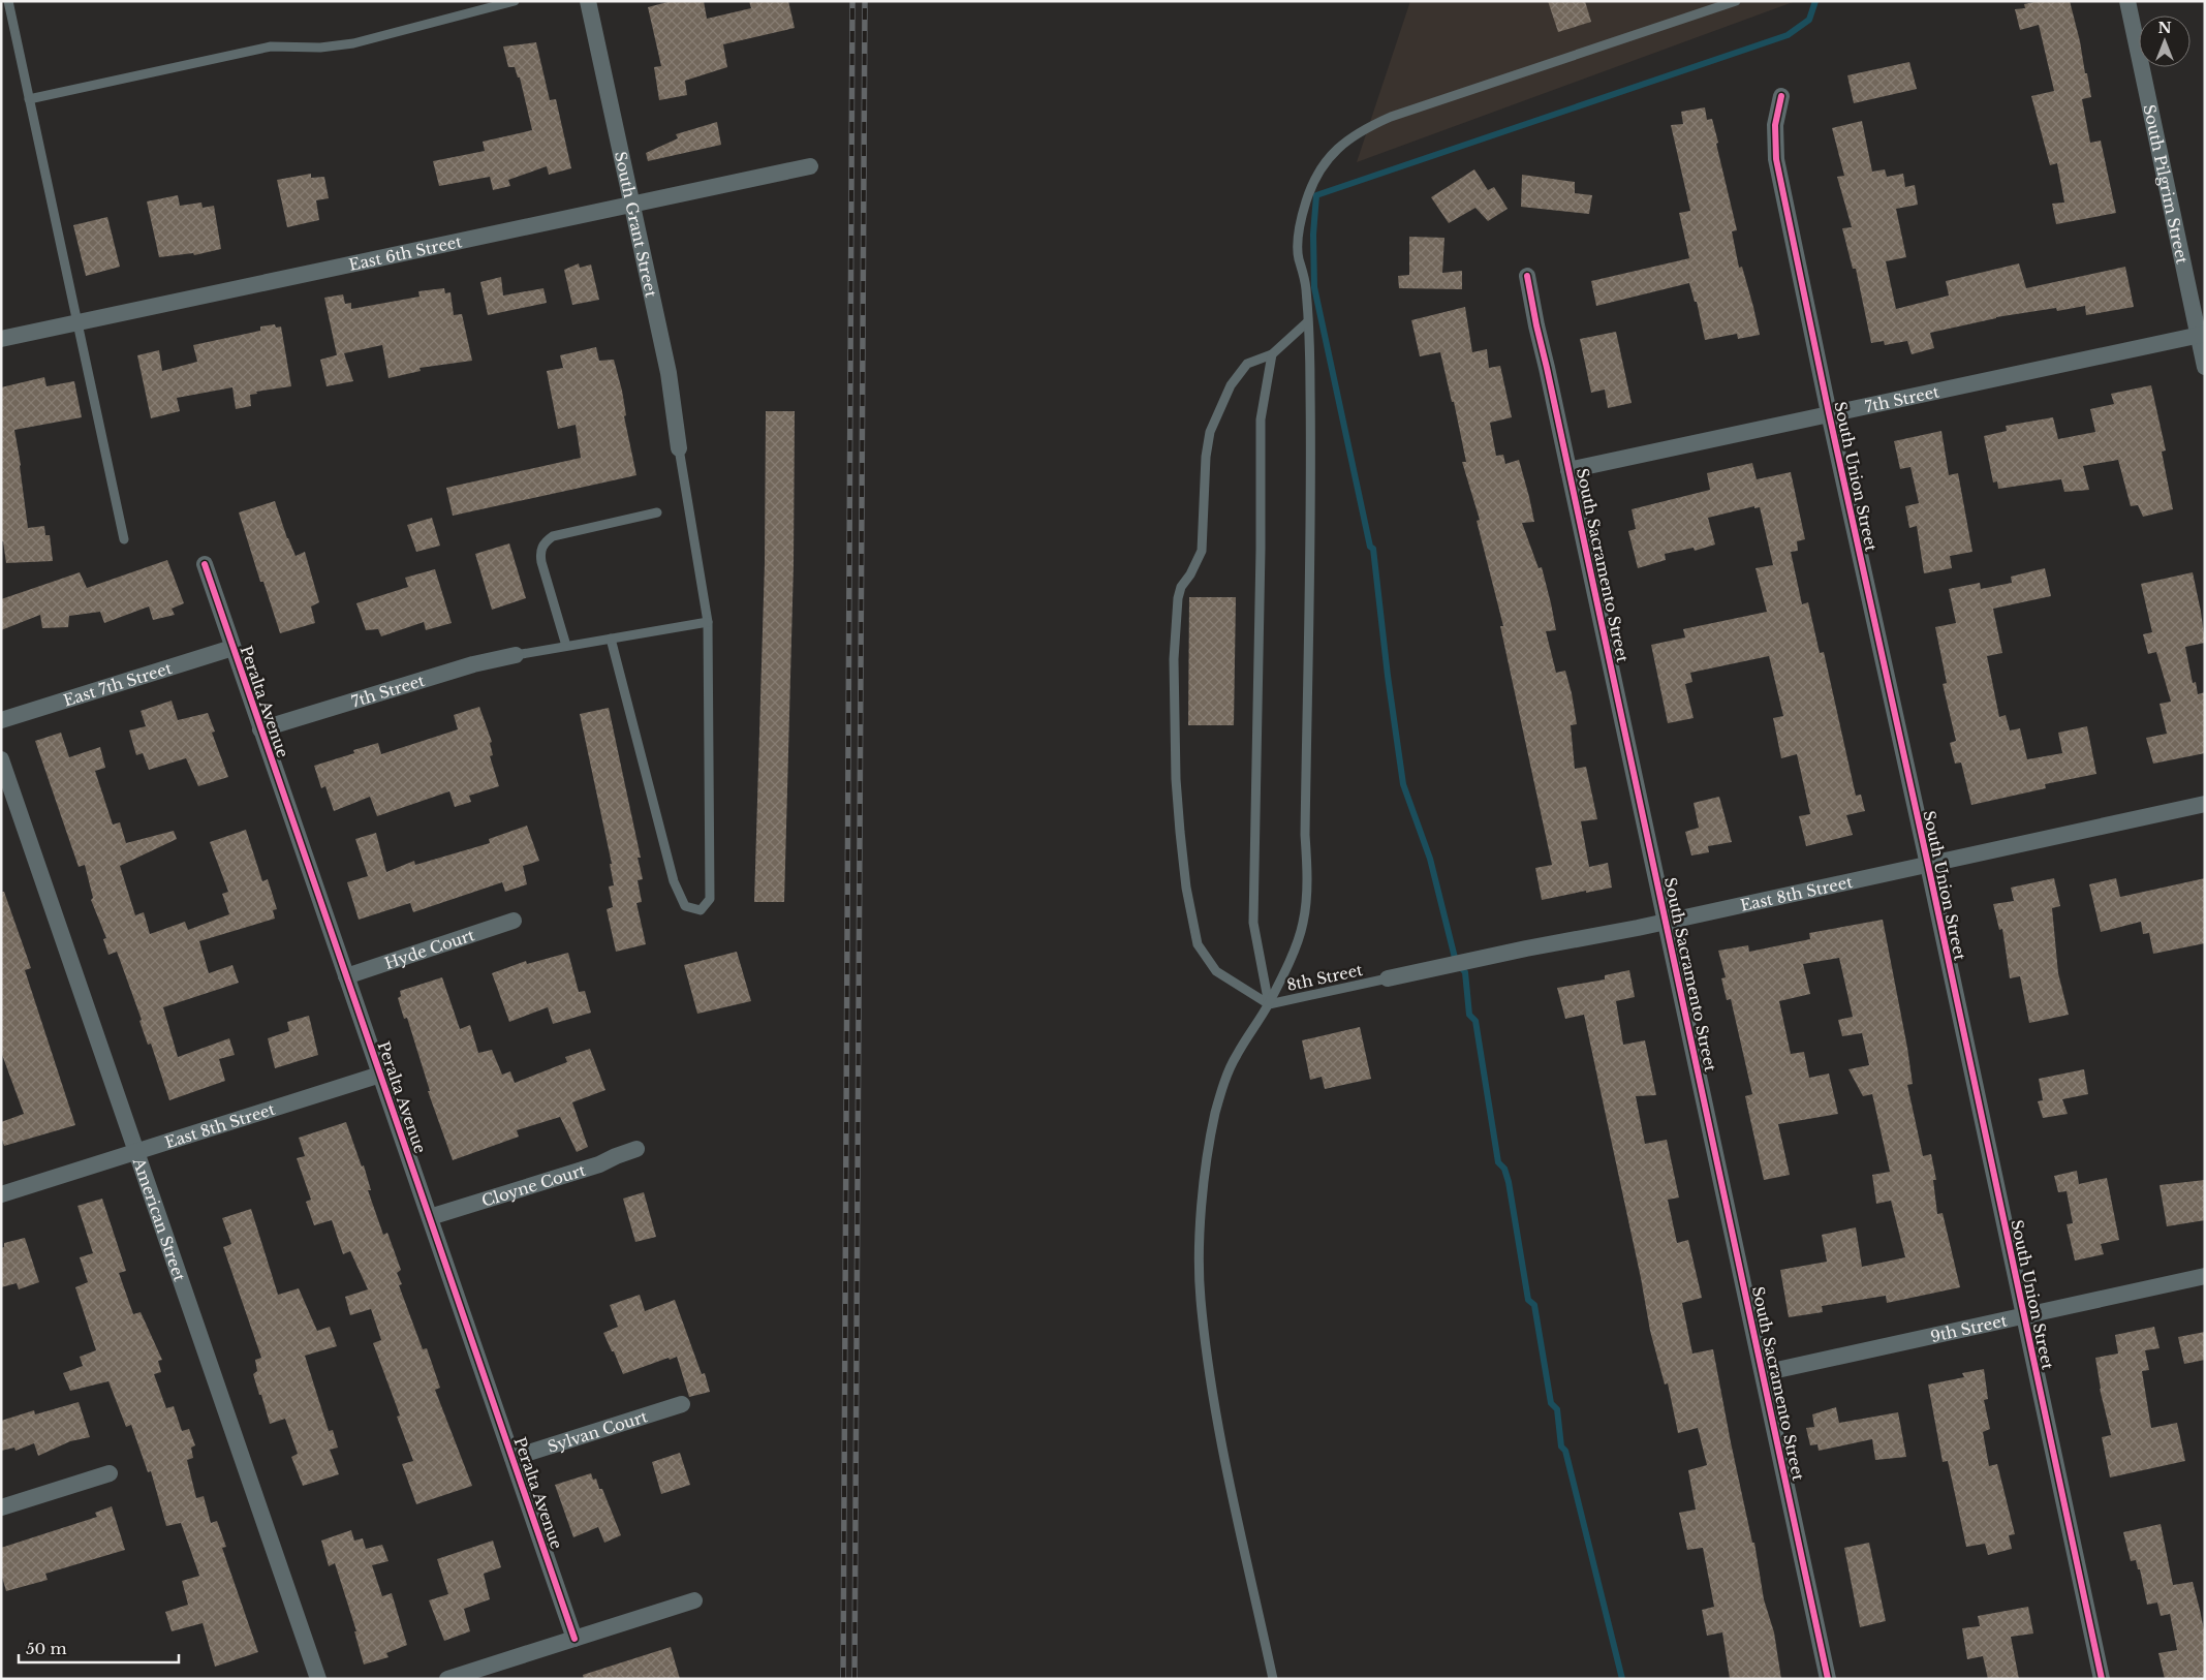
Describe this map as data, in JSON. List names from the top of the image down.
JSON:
{
  "streets": {
    "street": [
      "South Pilgrim Street",
      "South Grant Street",
      "East 6th Street",
      "7th Street",
      "South Union Street",
      "South Sacramento Street",
      "East 7th Street",
      "Peralta Avenue",
      "East 8th Street",
      "Hyde Court",
      "Cloyne Court",
      "American Street",
      "9th Street",
      "Sylvan Court"
    ],
    "lane": ["8th Street"]
  },
  "crossings": [
    ["South Pilgrim Street", "7th Street"],
    ["South Grant Street", "East 6th Street"],
    ["7th Street", "South Union Street"],
    ["7th Street", "South Sacramento Street"],
    ["7th Street", "Peralta Avenue"],
    ["South Union Street", "East 8th Street"],
    ["South Union Street", "9th Street"],
    ["South Sacramento Street", "East 8th Street"],
    ["South Sacramento Street", "9th Street"],
    ["East 7th Street", "Peralta Avenue"],
    ["Peralta Avenue", "East 8th Street"],
    ["Peralta Avenue", "Hyde Court"],
    ["Peralta Avenue", "Cloyne Court"],
    ["Peralta Avenue", "Sylvan Court"],
    ["East 8th Street", "8th Street"],
    ["East 8th Street", "American Street"]
  ],
  "scale_bar": "50 m",
  "north": "top"
}
